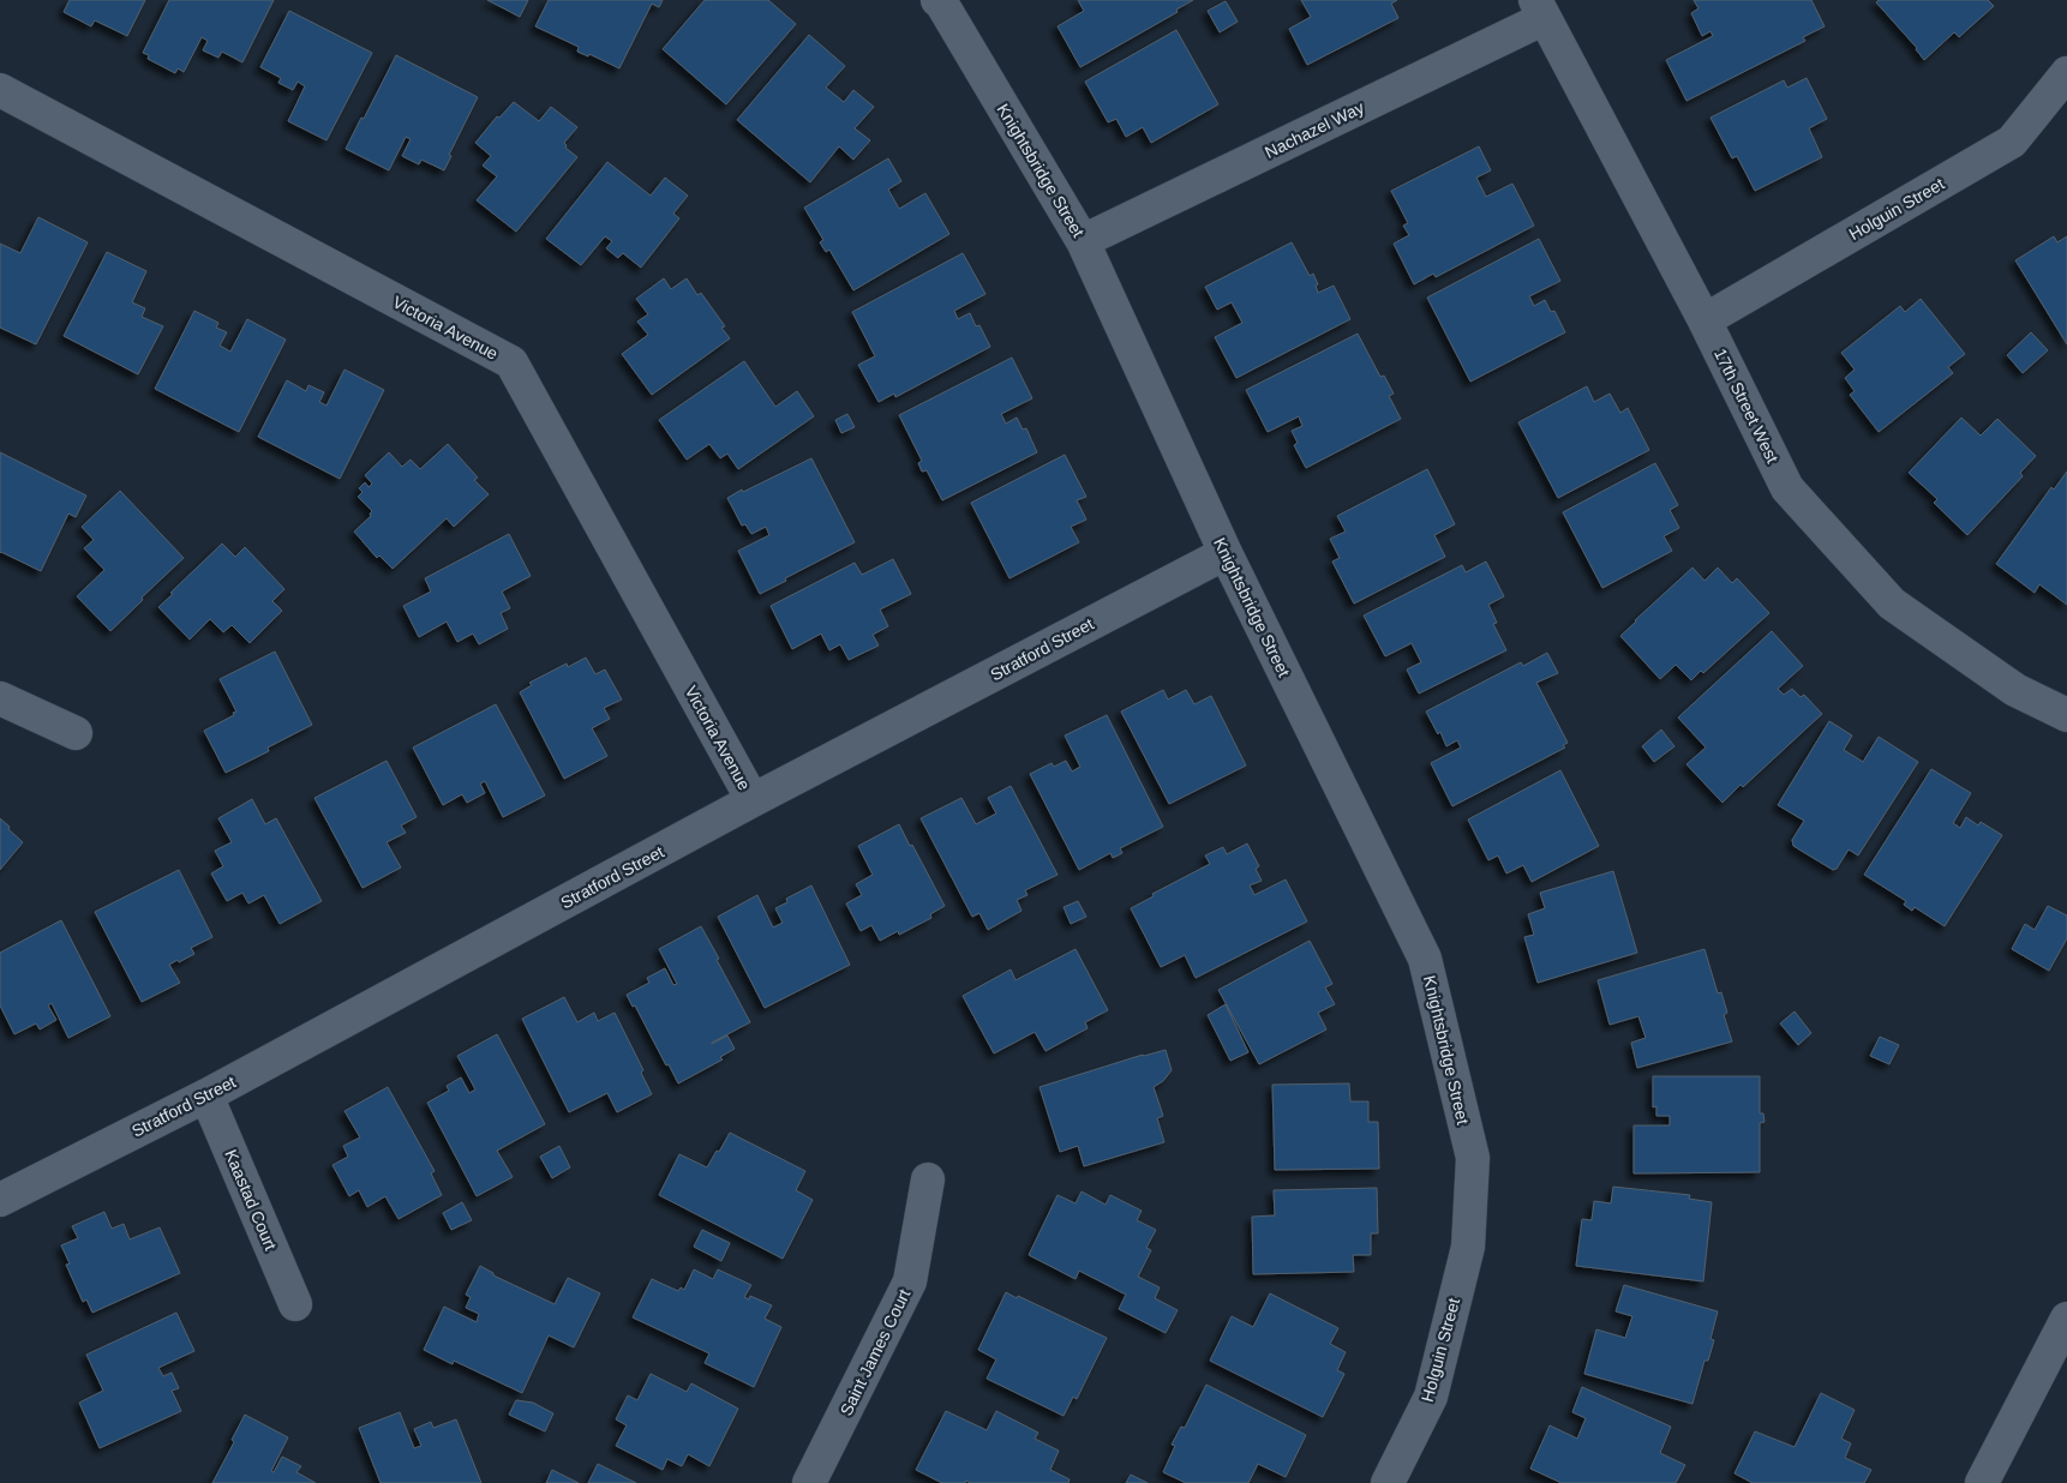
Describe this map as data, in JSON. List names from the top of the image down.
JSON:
{
  "streets": {
    "street": [
      "Nachazel Way",
      "Knightsbridge Street",
      "Holguin Street",
      "Victoria Avenue",
      "17th Street West",
      "Stratford Street",
      "Kaastad Court",
      "Saint James Court"
    ]
  },
  "crossings": [
    ["Nachazel Way", "Knightsbridge Street"],
    ["Nachazel Way", "17th Street West"],
    ["Knightsbridge Street", "Holguin Street"],
    ["Knightsbridge Street", "Stratford Street"],
    ["Holguin Street", "17th Street West"],
    ["Victoria Avenue", "Stratford Street"],
    ["Stratford Street", "Kaastad Court"]
  ]
}
